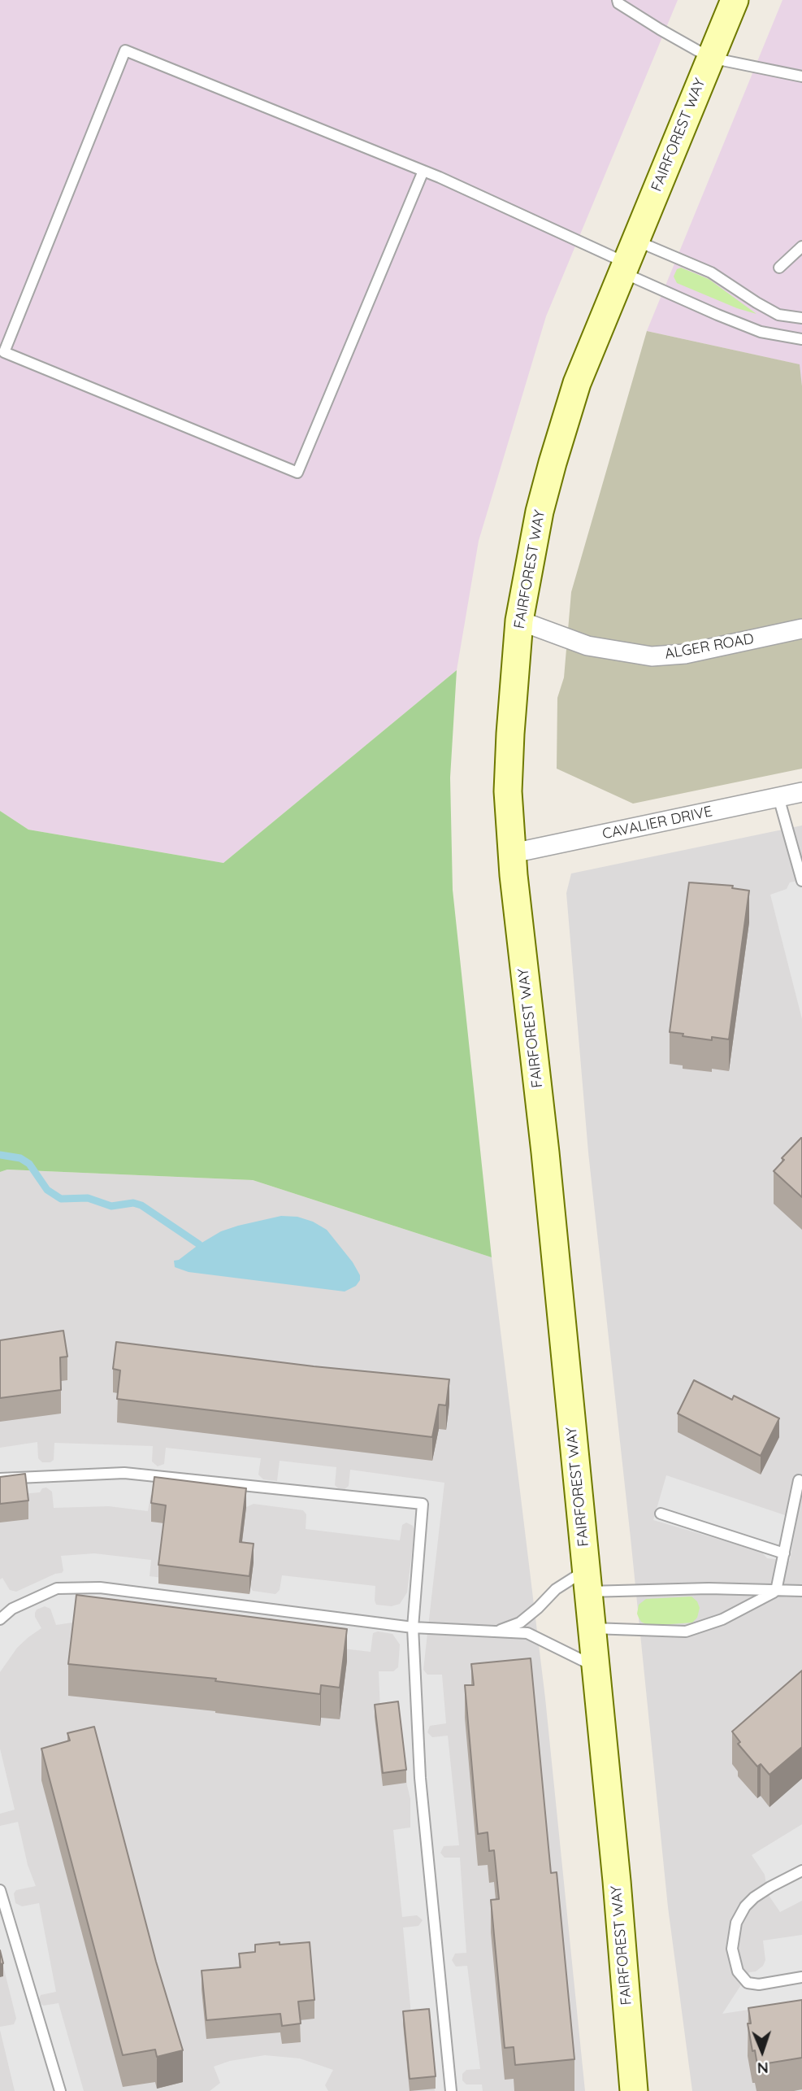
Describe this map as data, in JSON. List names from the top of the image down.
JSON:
{
  "streets": {
    "main road": ["FAIRFOREST WAY"],
    "street": ["ALGER ROAD", "CAVALIER DRIVE"]
  },
  "crossings": [
    ["FAIRFOREST WAY", "ALGER ROAD"],
    ["FAIRFOREST WAY", "CAVALIER DRIVE"]
  ],
  "north": "bottom"
}
